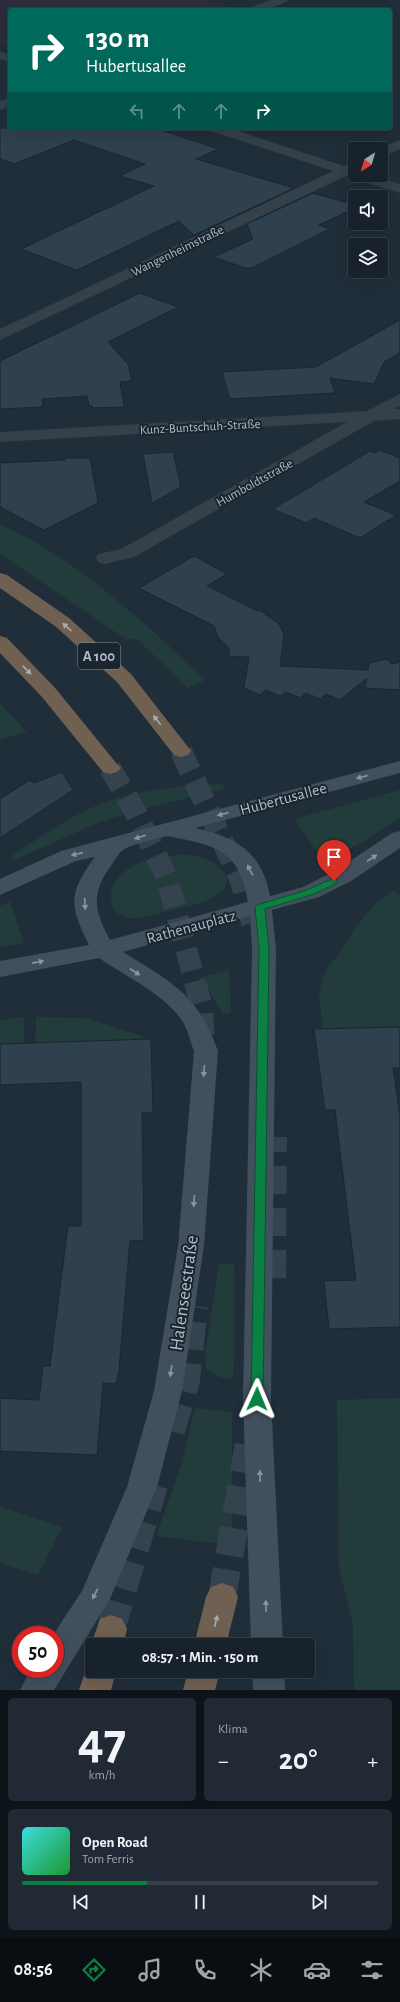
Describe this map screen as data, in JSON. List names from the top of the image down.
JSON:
{
  "streets": {
    "highway": ["A 100"],
    "main road": ["Hubertusallee", "Rathenauplatz", "Halenseestraße"],
    "street": ["Wangenheimstraße", "Kunz-Buntschuh-Straße", "Humboldtstraße"]
  },
  "crossings": [
    ["Kunz-Buntschuh-Straße", "Humboldtstraße"],
    ["Rathenauplatz", "Halenseestraße"]
  ],
  "north": "bottom left",
  "page": {
    "turn": ["130 m", "Hubertusallee"],
    "limit": "50",
    "trip": "08:57 · 1 Min. · 150 m",
    "tile": [
      ["47", "km/h"],
      "Klima"
    ],
    "heat": ["−", "20°", "+"],
    "song": ["Open Road", "Tom Ferris"],
    "tabs": "08:56"
  }
}
